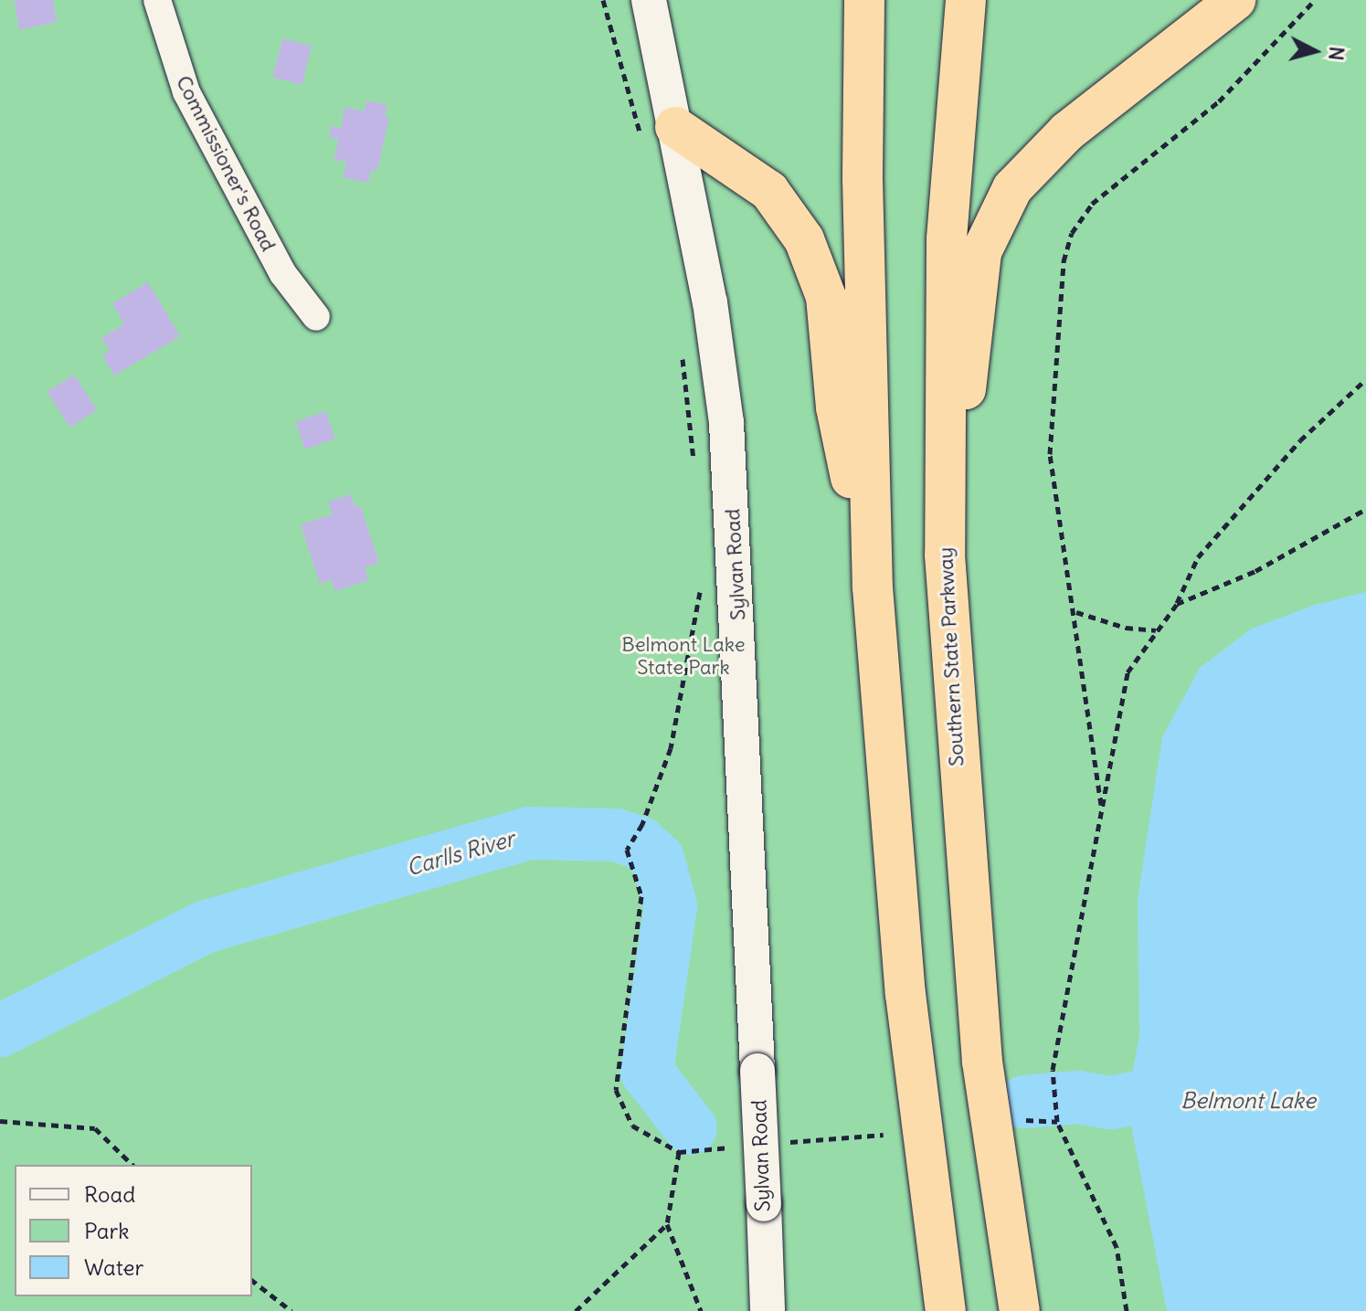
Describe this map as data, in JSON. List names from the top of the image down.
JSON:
{
  "streets": {
    "highway": ["Southern State Parkway"],
    "street": ["Commissioner's Road", "Sylvan Road"]
  },
  "water": ["Carlls River", "Belmont Lake"],
  "parks": ["Belmont Lake State Park"],
  "legend": ["Road", "Park", "Water"],
  "north": "right"
}
